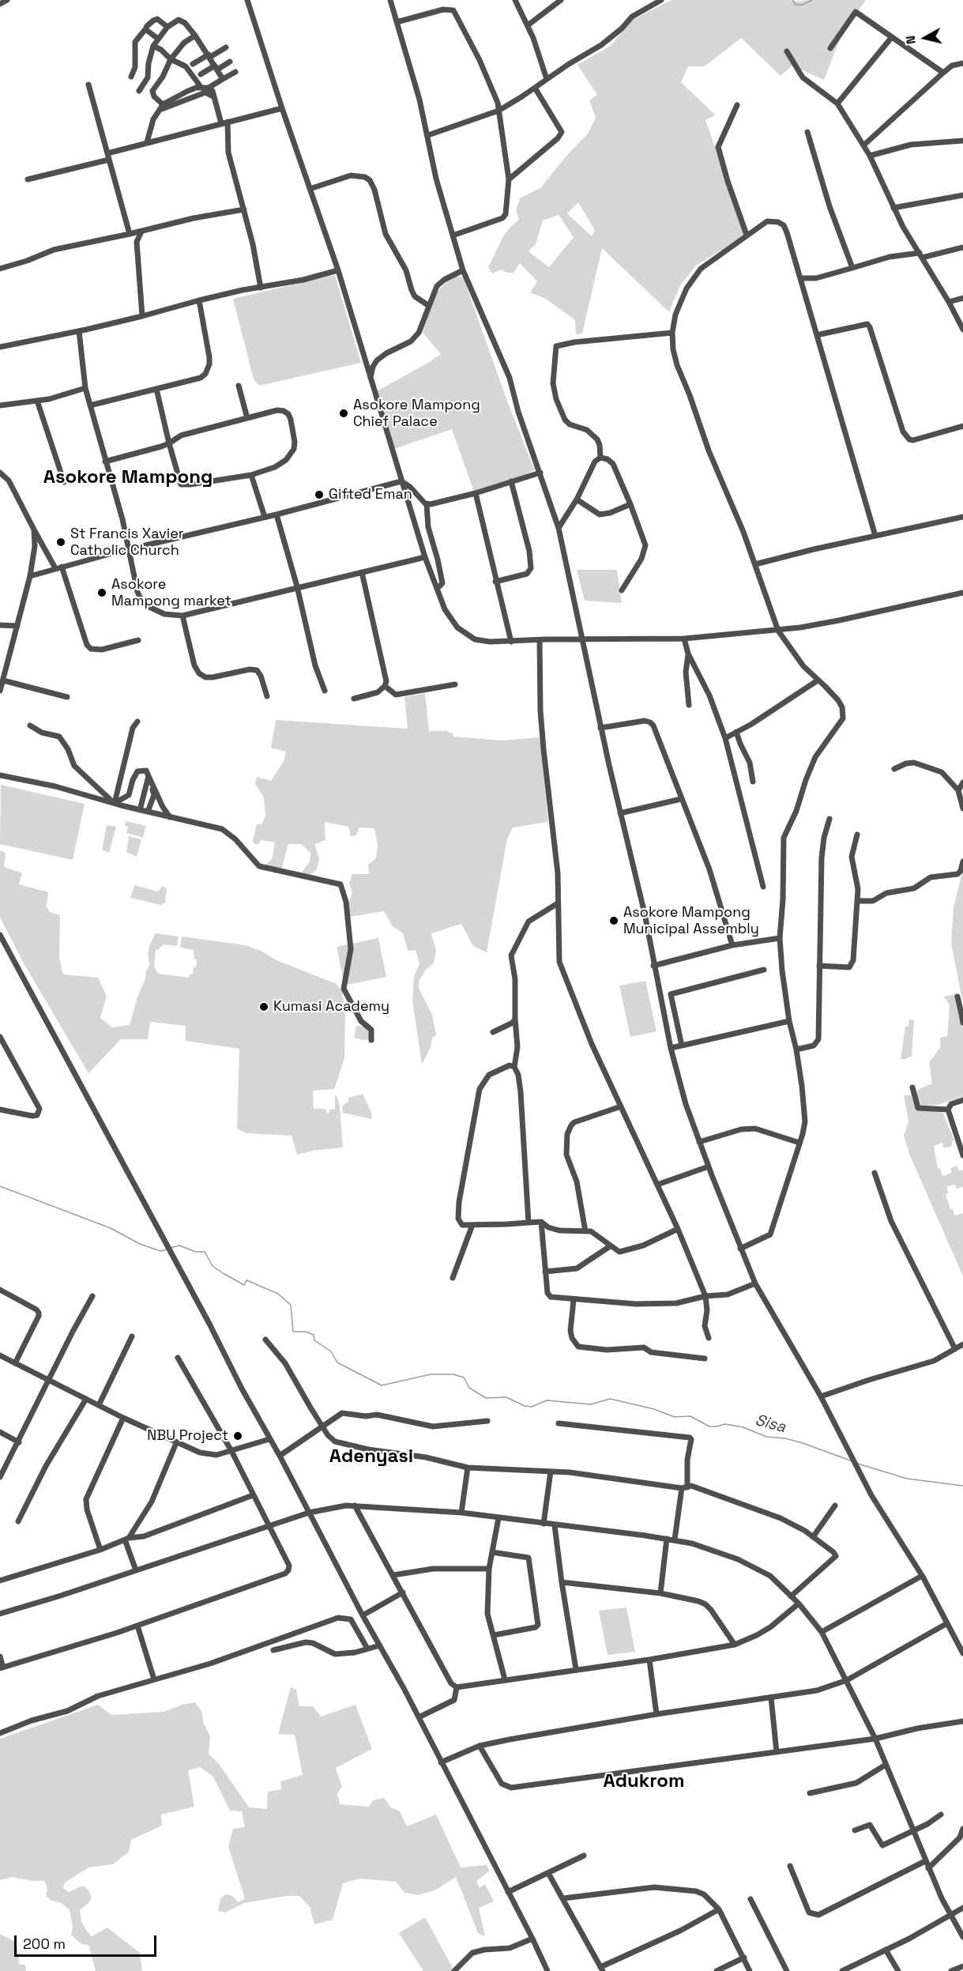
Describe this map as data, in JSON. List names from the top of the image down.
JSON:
{
  "districts": ["Asokore Mampong", "Adenyasi", "Adukrom"],
  "water": ["Sisa"],
  "places": [
    "Asokore Mampong Chief Palace",
    "Gifted Eman",
    "St Francis Xavier Catholic Church",
    "Asokore Mampong market",
    "Asokore Mampong Municipal Assembly",
    "Kumasi Academy",
    "NBU Project"
  ],
  "scale_bar": "200 m",
  "north": "left"
}
